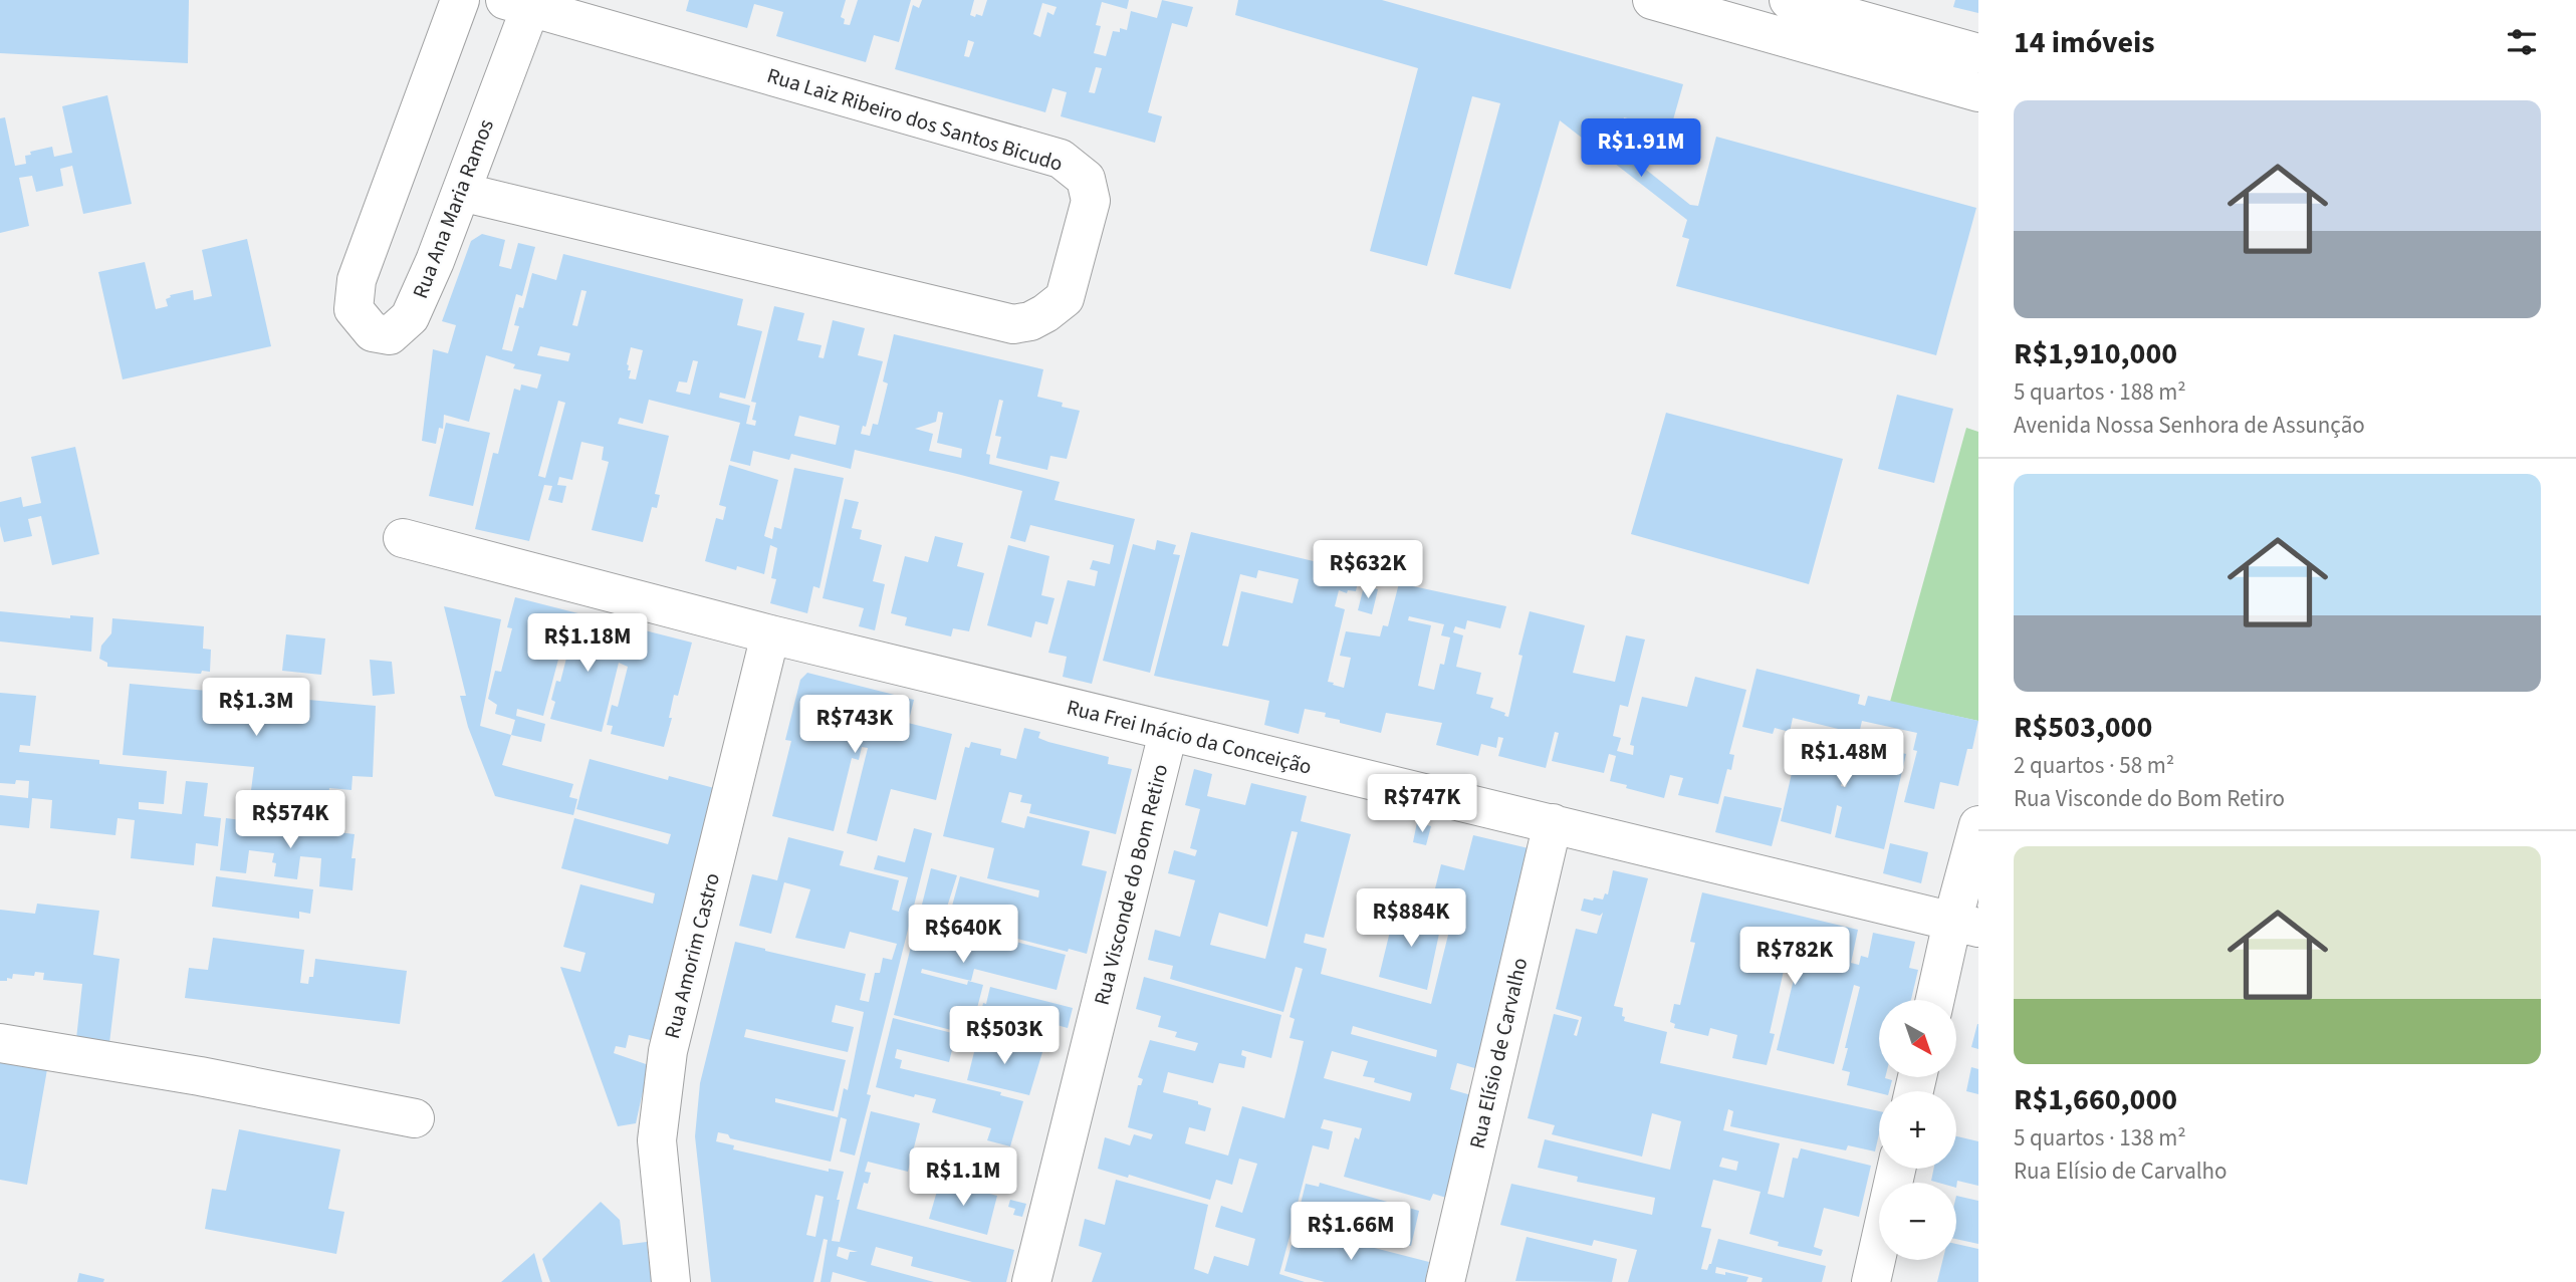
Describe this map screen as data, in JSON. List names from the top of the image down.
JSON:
{
  "streets": {
    "street": [
      "Rua Laiz Ribeiro dos Santos Bicudo",
      "Rua Ana Maria Ramos",
      "Rua Frei Inácio da Conceição",
      "Rua Visconde do Bom Retiro",
      "Rua Amorim Castro",
      "Rua Elísio de Carvalho"
    ]
  },
  "crossings": [
    ["Rua Laiz Ribeiro dos Santos Bicudo", "Rua Ana Maria Ramos"],
    ["Rua Frei Inácio da Conceição", "Rua Visconde do Bom Retiro"],
    ["Rua Frei Inácio da Conceição", "Rua Amorim Castro"],
    ["Rua Frei Inácio da Conceição", "Rua Elísio de Carvalho"]
  ],
  "north": "bottom right",
  "page": {
    "heading": "14 imóveis",
    "list": [
      {
        "name": "R$1,910,000",
        "note": "5 quartos · 188 m² · Avenida Nossa Senhora de Assunção"
      },
      {
        "name": "R$503,000",
        "note": "2 quartos · 58 m² · Rua Visconde do Bom Retiro"
      },
      {
        "name": "R$1,660,000",
        "note": "5 quartos · 138 m² · Rua Elísio de Carvalho"
      }
    ],
    "price": [
      "R$1.91M",
      "R$632K",
      "R$1.18M",
      "R$1.3M",
      "R$743K",
      "R$1.48M",
      "R$747K",
      "R$574K",
      "R$884K",
      "R$640K",
      "R$782K",
      "R$503K",
      "R$1.1M",
      "R$1.66M"
    ],
    "map_buttons": ["+", "−"]
  }
}
